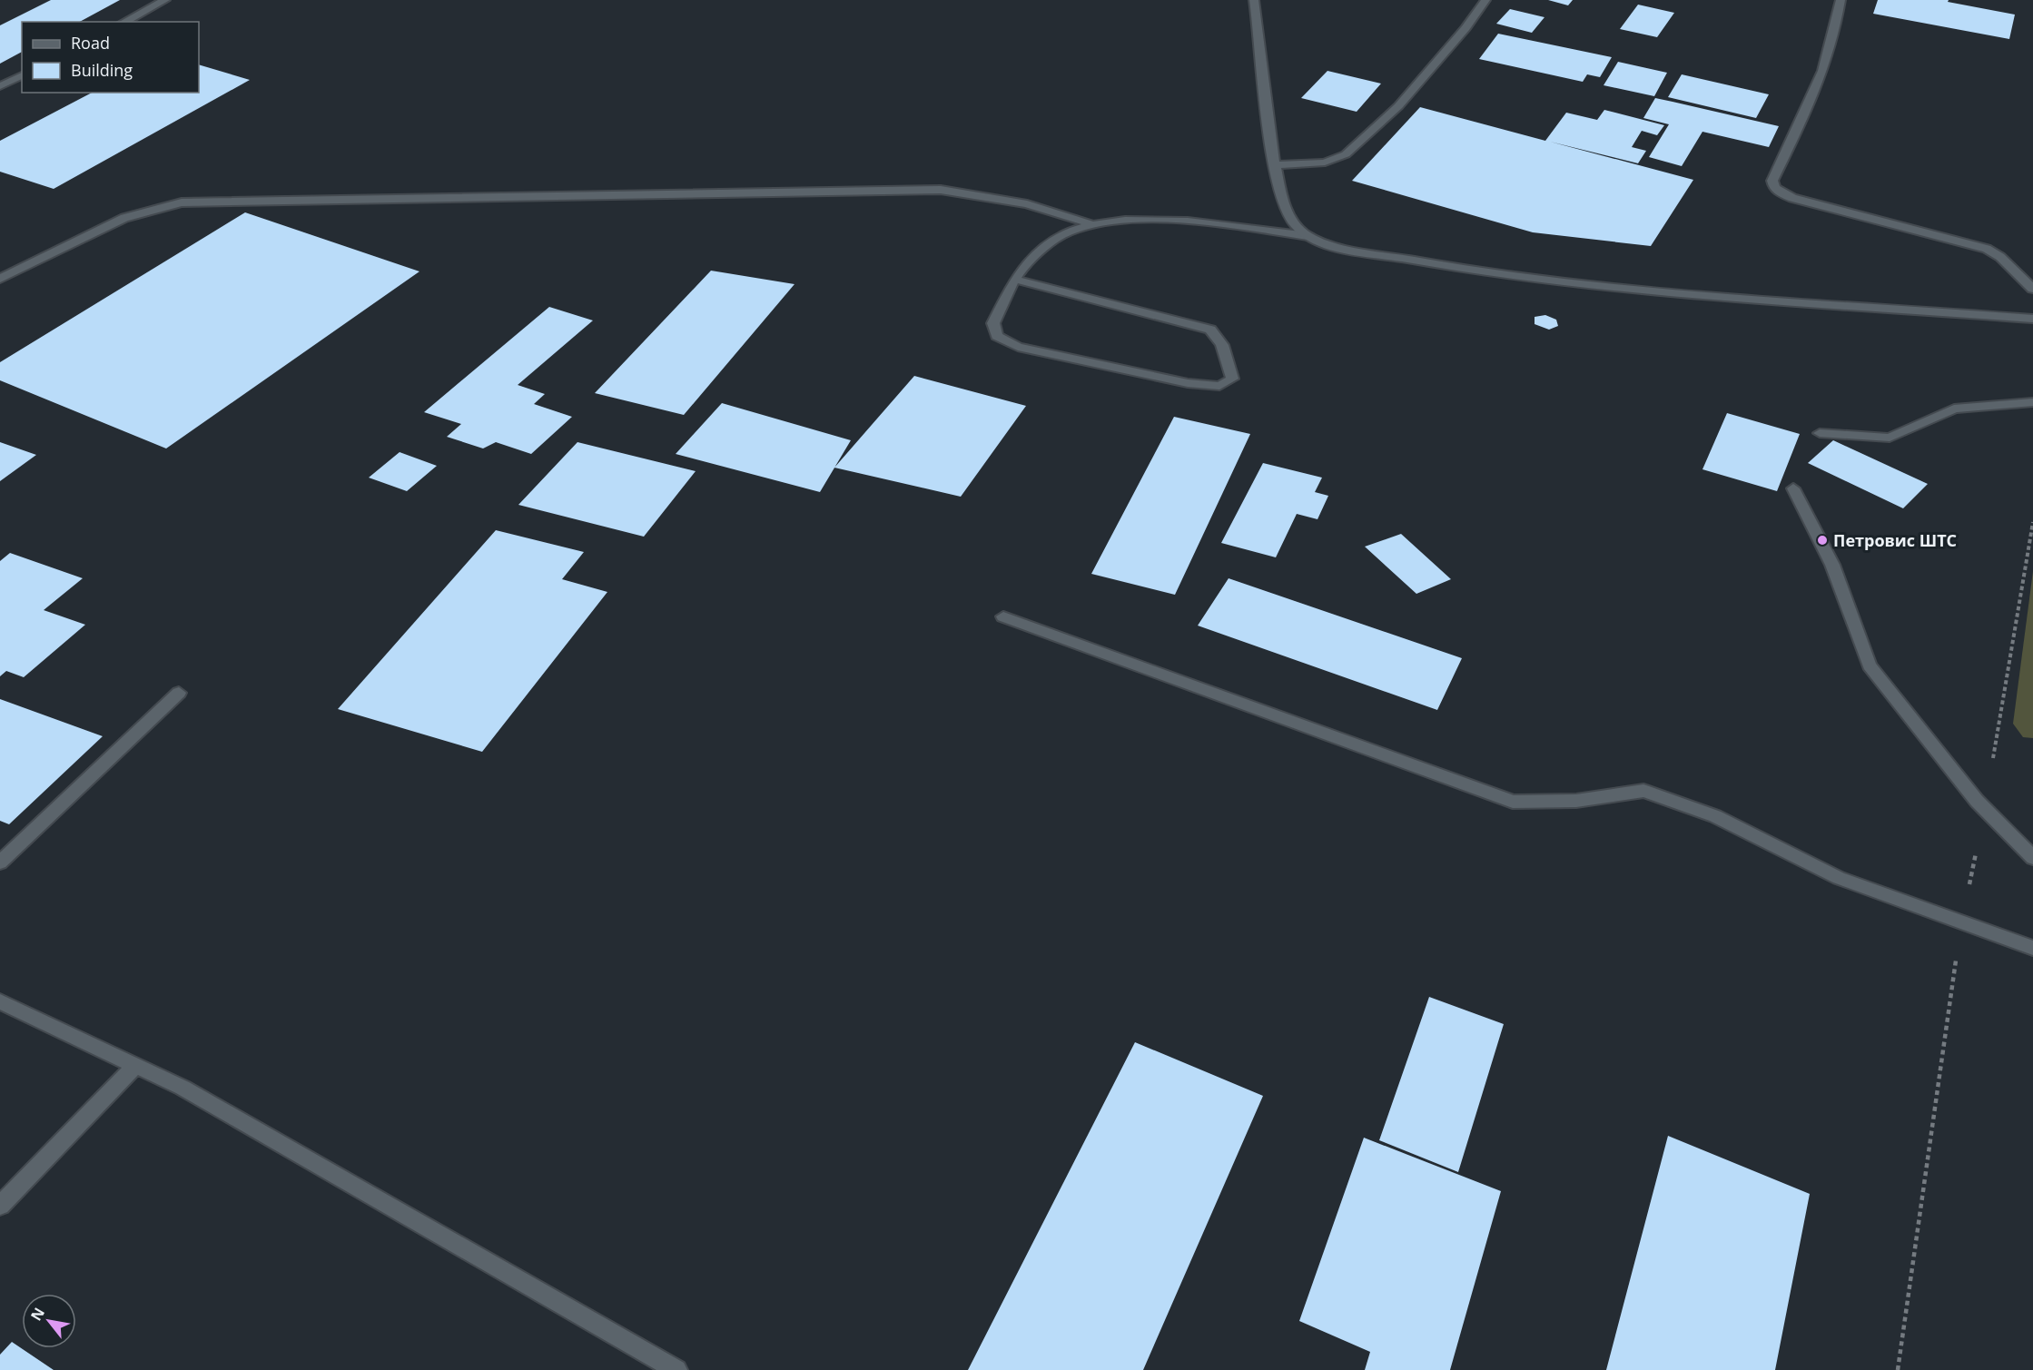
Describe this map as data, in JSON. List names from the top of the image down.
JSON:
{
  "places": ["Петровис ШТС"],
  "legend": ["Road", "Building"],
  "north": "top left"
}
